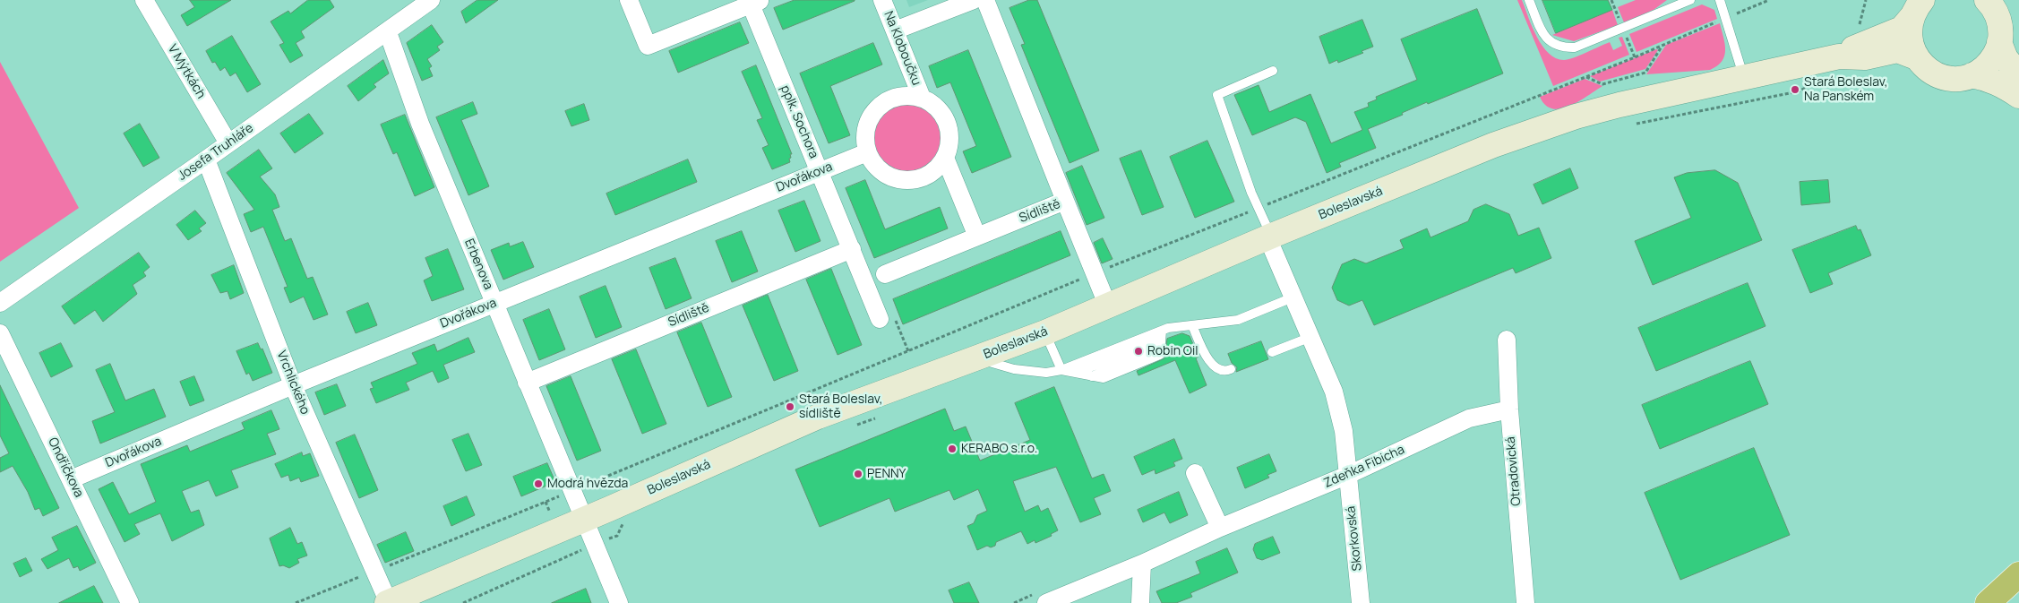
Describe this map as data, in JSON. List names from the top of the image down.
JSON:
{
  "streets": {
    "main road": ["Boleslavská"],
    "street": [
      "Na Kloboučku",
      "V Mýtkách",
      "pplk. Sochora",
      "Josefa Truhláře",
      "Dvořákova",
      "Sídliště",
      "Erbenova",
      "Vrchlického",
      "Zdeňka Fibicha",
      "Ondříčkova",
      "Otradovická",
      "Skorkovská"
    ]
  },
  "crossings": [
    ["Na Kloboučku", "Dvořákova"],
    ["V Mýtkách", "Josefa Truhláře"],
    ["pplk. Sochora", "Dvořákova"],
    ["pplk. Sochora", "Sídliště"],
    ["Josefa Truhláře", "Erbenova"],
    ["Josefa Truhláře", "Vrchlického"],
    ["Dvořákova", "Erbenova"],
    ["Dvořákova", "Vrchlického"],
    ["Dvořákova", "Ondříčkova"],
    ["Boleslavská", "Sídliště"],
    ["Boleslavská", "Erbenova"],
    ["Boleslavská", "Vrchlického"],
    ["Boleslavská", "Skorkovská"],
    ["Sídliště", "Erbenova"],
    ["Zdeňka Fibicha", "Otradovická"],
    ["Zdeňka Fibicha", "Skorkovská"]
  ],
  "places": [
    "Stará Boleslav, Na Panském",
    "Robin Oil",
    "Stará Boleslav, sídliště",
    "KERABO s.r.o.",
    "PENNY",
    "Modrá hvězda"
  ]
}
